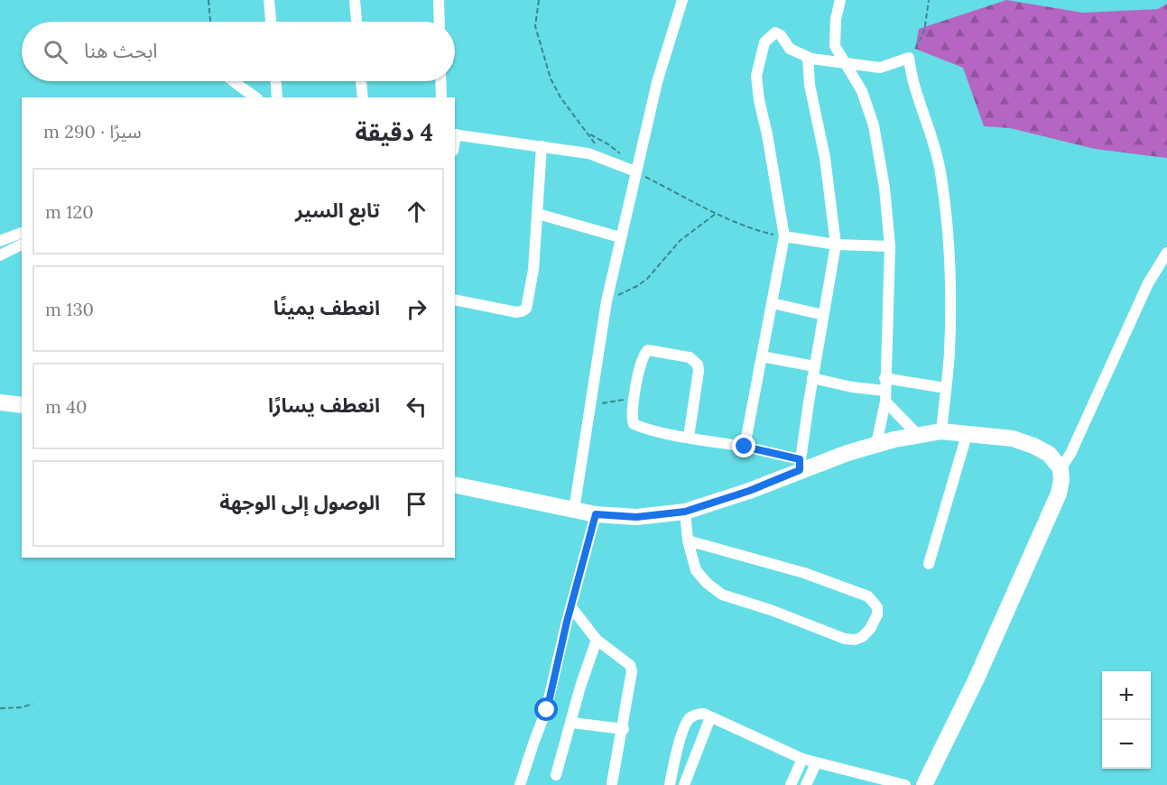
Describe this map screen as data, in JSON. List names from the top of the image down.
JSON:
{
  "page": {
    "search": "ابحث هنا",
    "heading": ["4 دقيقة", "سيرًا · 290 m"],
    "list": [
      ["تابع السير", "120 m"],
      ["انعطف يمينًا", "130 m"],
      ["انعطف يسارًا", "40 m"],
      "الوصول إلى الوجهة"
    ],
    "map_buttons": ["+", "−"]
  }
}
